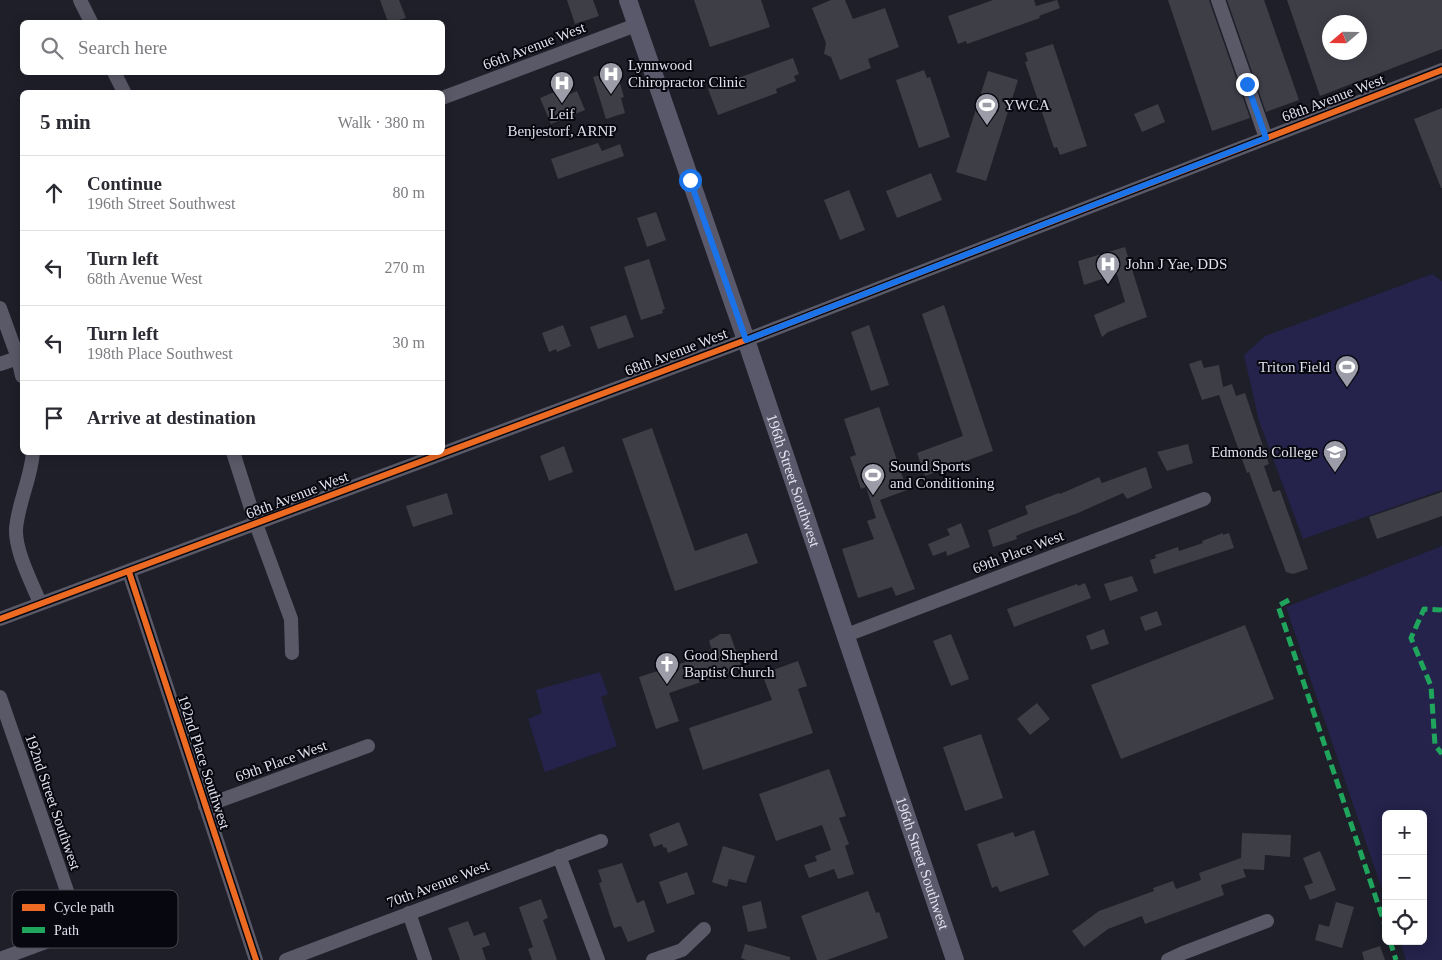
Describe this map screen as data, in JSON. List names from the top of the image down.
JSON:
{
  "streets": {
    "main road": ["196th Street Southwest"],
    "street": [
      "66th Avenue West",
      "68th Avenue West",
      "69th Place West",
      "192nd Place Southwest",
      "192nd Street Southwest",
      "70th Avenue West"
    ]
  },
  "crossings": [
    ["66th Avenue West", "196th Street Southwest"],
    ["68th Avenue West", "196th Street Southwest"],
    ["68th Avenue West", "192nd Place Southwest"],
    ["196th Street Southwest", "69th Place West"],
    ["69th Place West", "192nd Place Southwest"]
  ],
  "places": {
    "hospital": ["Lynnwood Chiropractor Clinic", "Leif Benjestorf, ARNP", "John J Yae, DDS"],
    "sports": ["YWCA", "Triton Field", "Sound Sports and Conditioning"],
    "school or university": ["Edmonds College"],
    "church": ["Good Shepherd Baptist Church"]
  },
  "legend": ["Cycle path", "Path"],
  "north": "left",
  "page": {
    "search": "Search here",
    "heading": ["5 min", "Walk · 380 m"],
    "list": [
      ["Continue", "196th Street Southwest", "80 m"],
      ["Turn left", "68th Avenue West", "270 m"],
      ["Turn left", "198th Place Southwest", "30 m"],
      "Arrive at destination"
    ],
    "map_buttons": ["+", "−"]
  }
}
